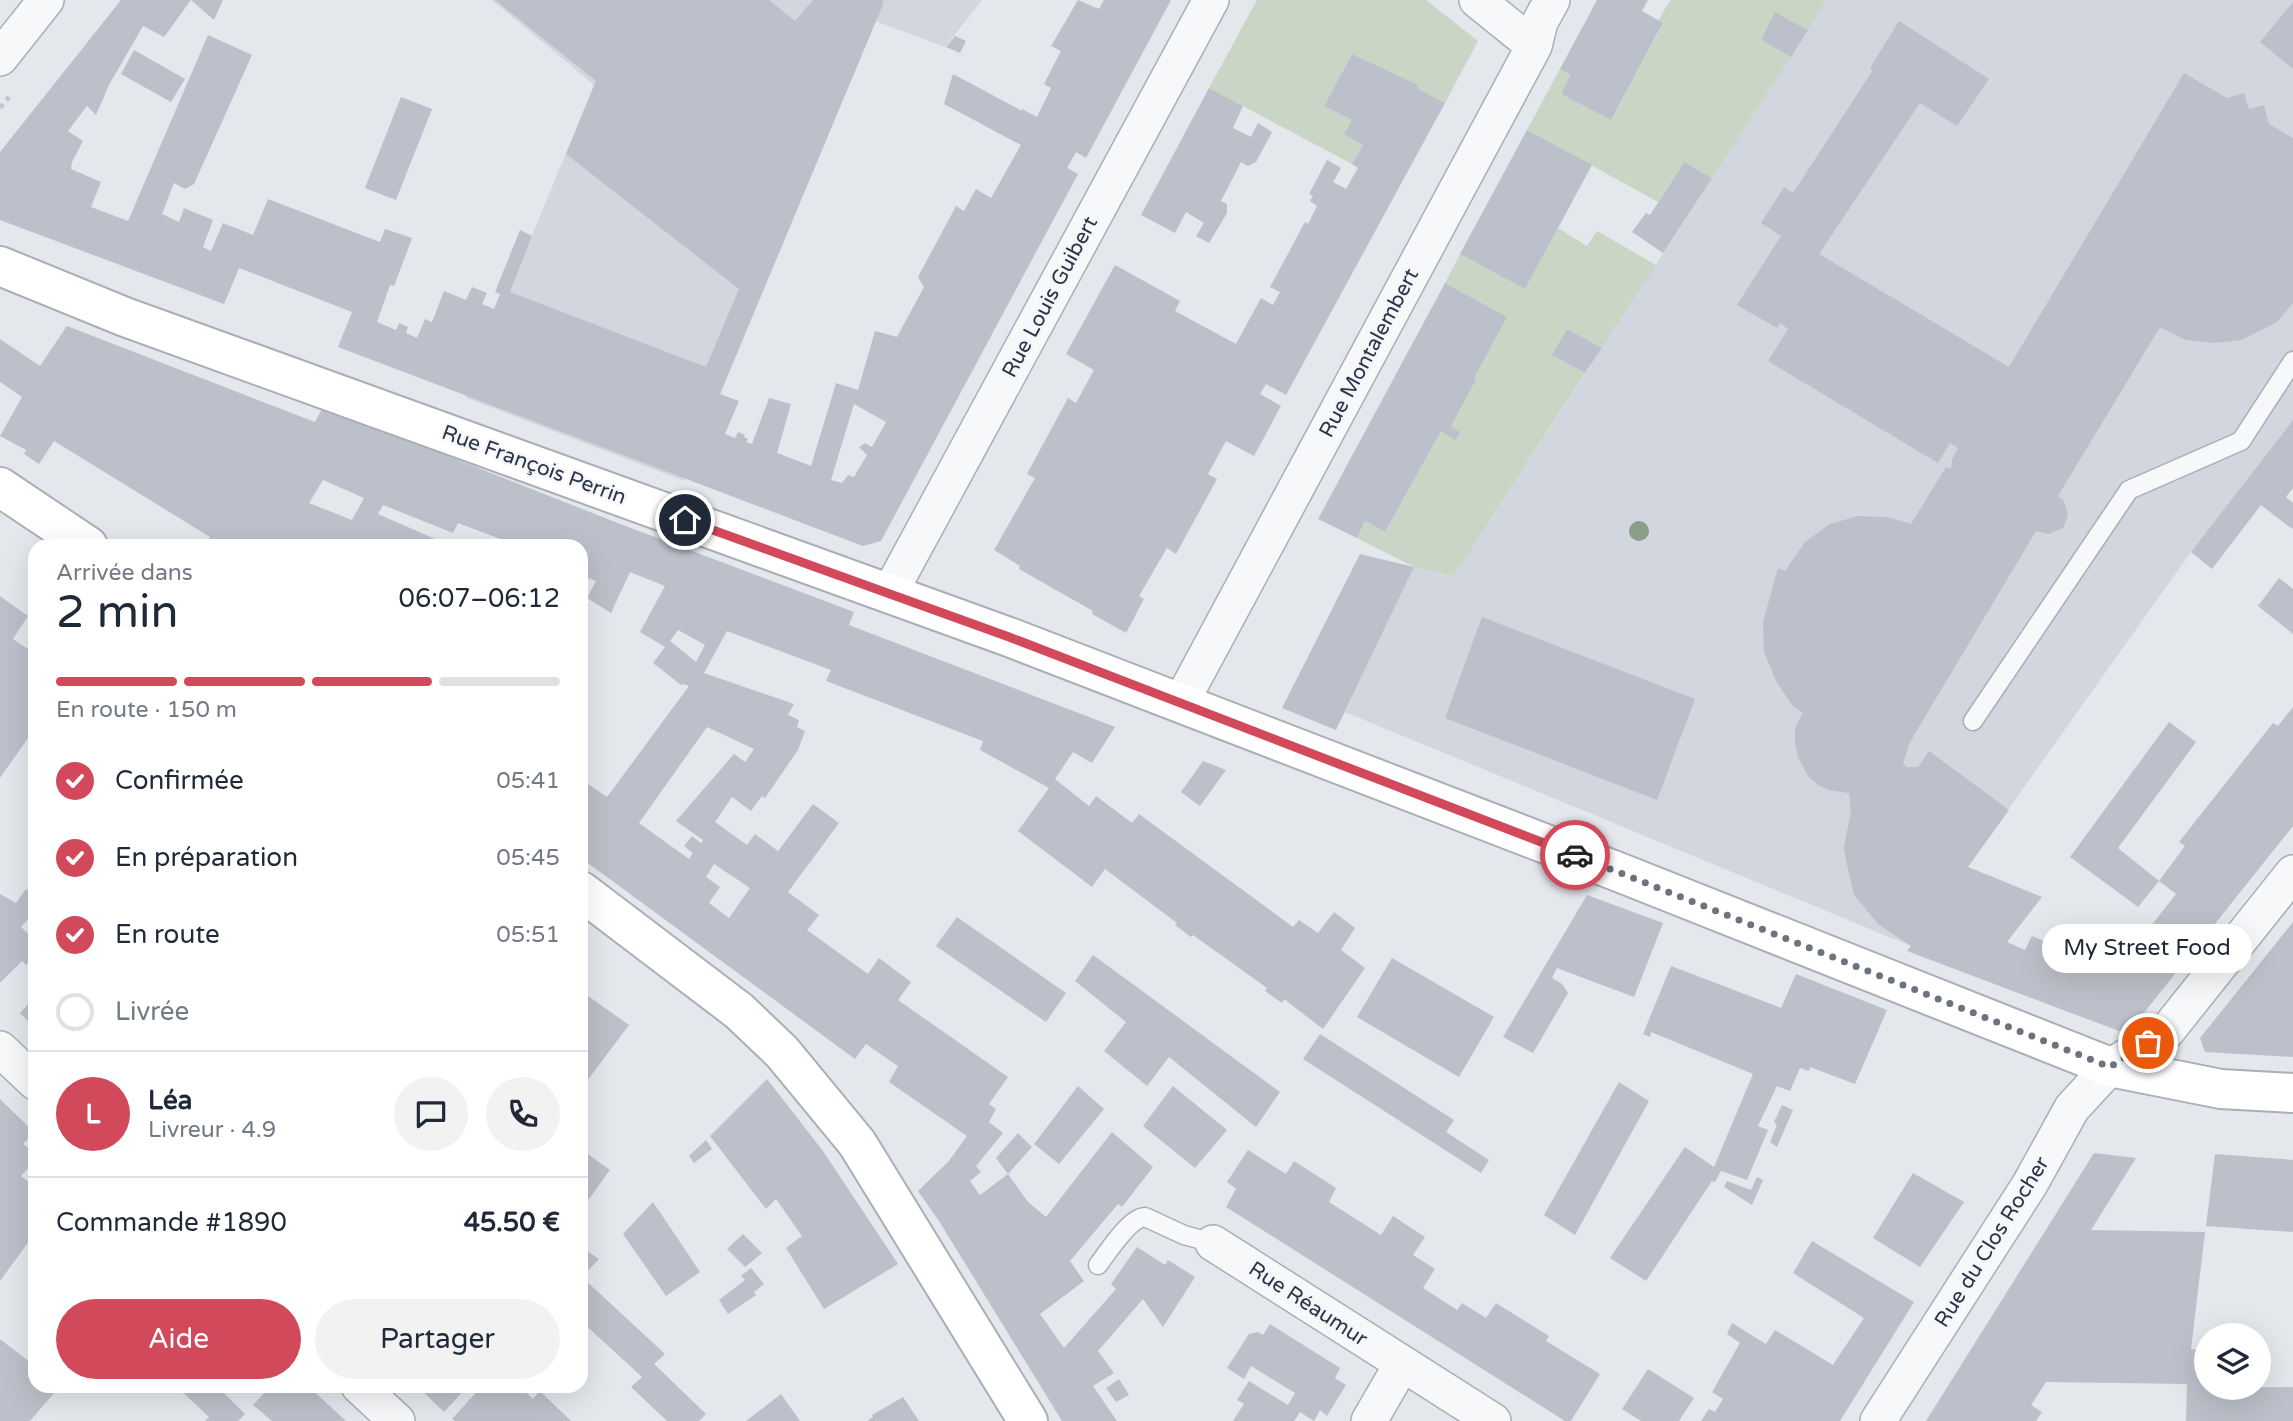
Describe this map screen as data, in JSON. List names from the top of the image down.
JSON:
{
  "streets": {
    "main road": ["Rue François Perrin"],
    "street": [
      "Rue Louis Guibert",
      "Rue Montalembert",
      "Rue du Clos Rocher",
      "Rue Réaumur"
    ]
  },
  "crossings": [
    ["Rue Louis Guibert", "Rue François Perrin"],
    ["Rue Montalembert", "Rue François Perrin"],
    ["Rue François Perrin", "Rue du Clos Rocher"]
  ],
  "places": ["My Street Food"],
  "page": {
    "heading": ["2 min", "Arrivée dans", "06:07–06:12"],
    "panel": [
      "Léa",
      "Livreur · 4.9",
      "Commande #1890",
      "45.50 €"
    ],
    "bar": "En route · 150 m",
    "list": [
      ["Confirmée", "05:41"],
      ["En préparation", "05:45"],
      ["En route", "05:51"],
      "Livrée"
    ],
    "bubble": "My Street Food",
    "round": "L",
    "buttons": ["Aide", "Partager"]
  }
}
